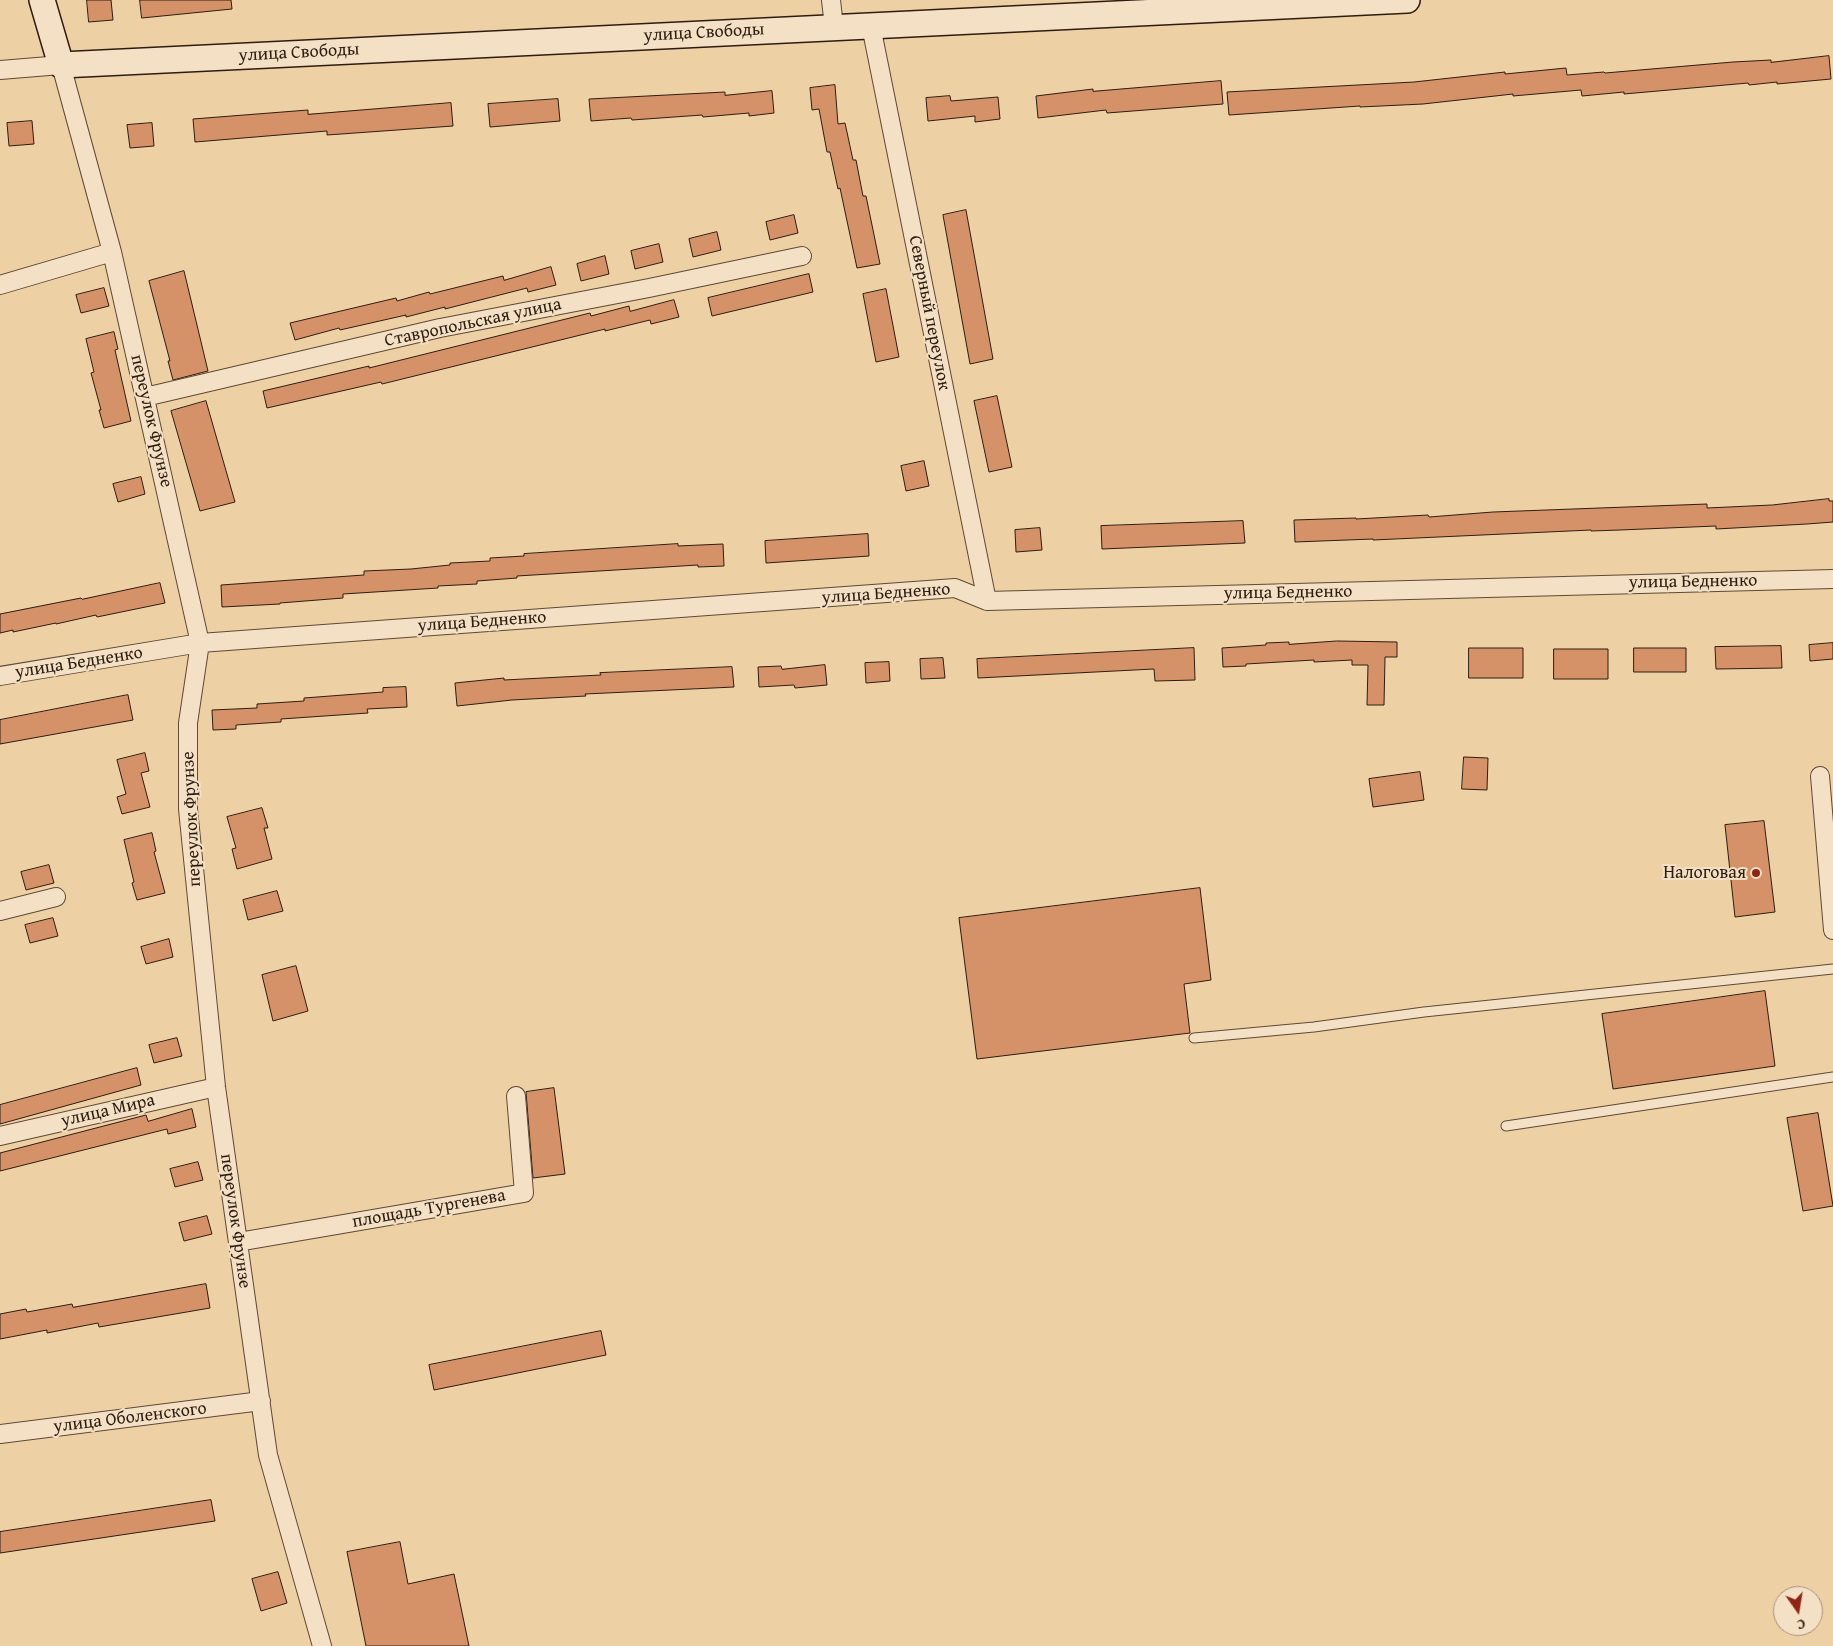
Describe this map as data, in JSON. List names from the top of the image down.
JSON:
{
  "streets": {
    "main road": ["улица Свободы", "переулок Фрунзе"],
    "street": [
      "Северный переулок",
      "Ставропольская улица",
      "улица Бедненко",
      "улица Мира",
      "площадь Тургенева",
      "улица Оболенского"
    ]
  },
  "crossings": [
    ["улица Свободы", "Северный переулок"],
    ["улица Свободы", "переулок Фрунзе"],
    ["Северный переулок", "улица Бедненко"],
    ["Ставропольская улица", "переулок Фрунзе"],
    ["переулок Фрунзе", "улица Бедненко"],
    ["переулок Фрунзе", "улица Мира"],
    ["переулок Фрунзе", "площадь Тургенева"],
    ["переулок Фрунзе", "улица Оболенского"]
  ],
  "places": ["Налоговая"],
  "north": "bottom"
}
